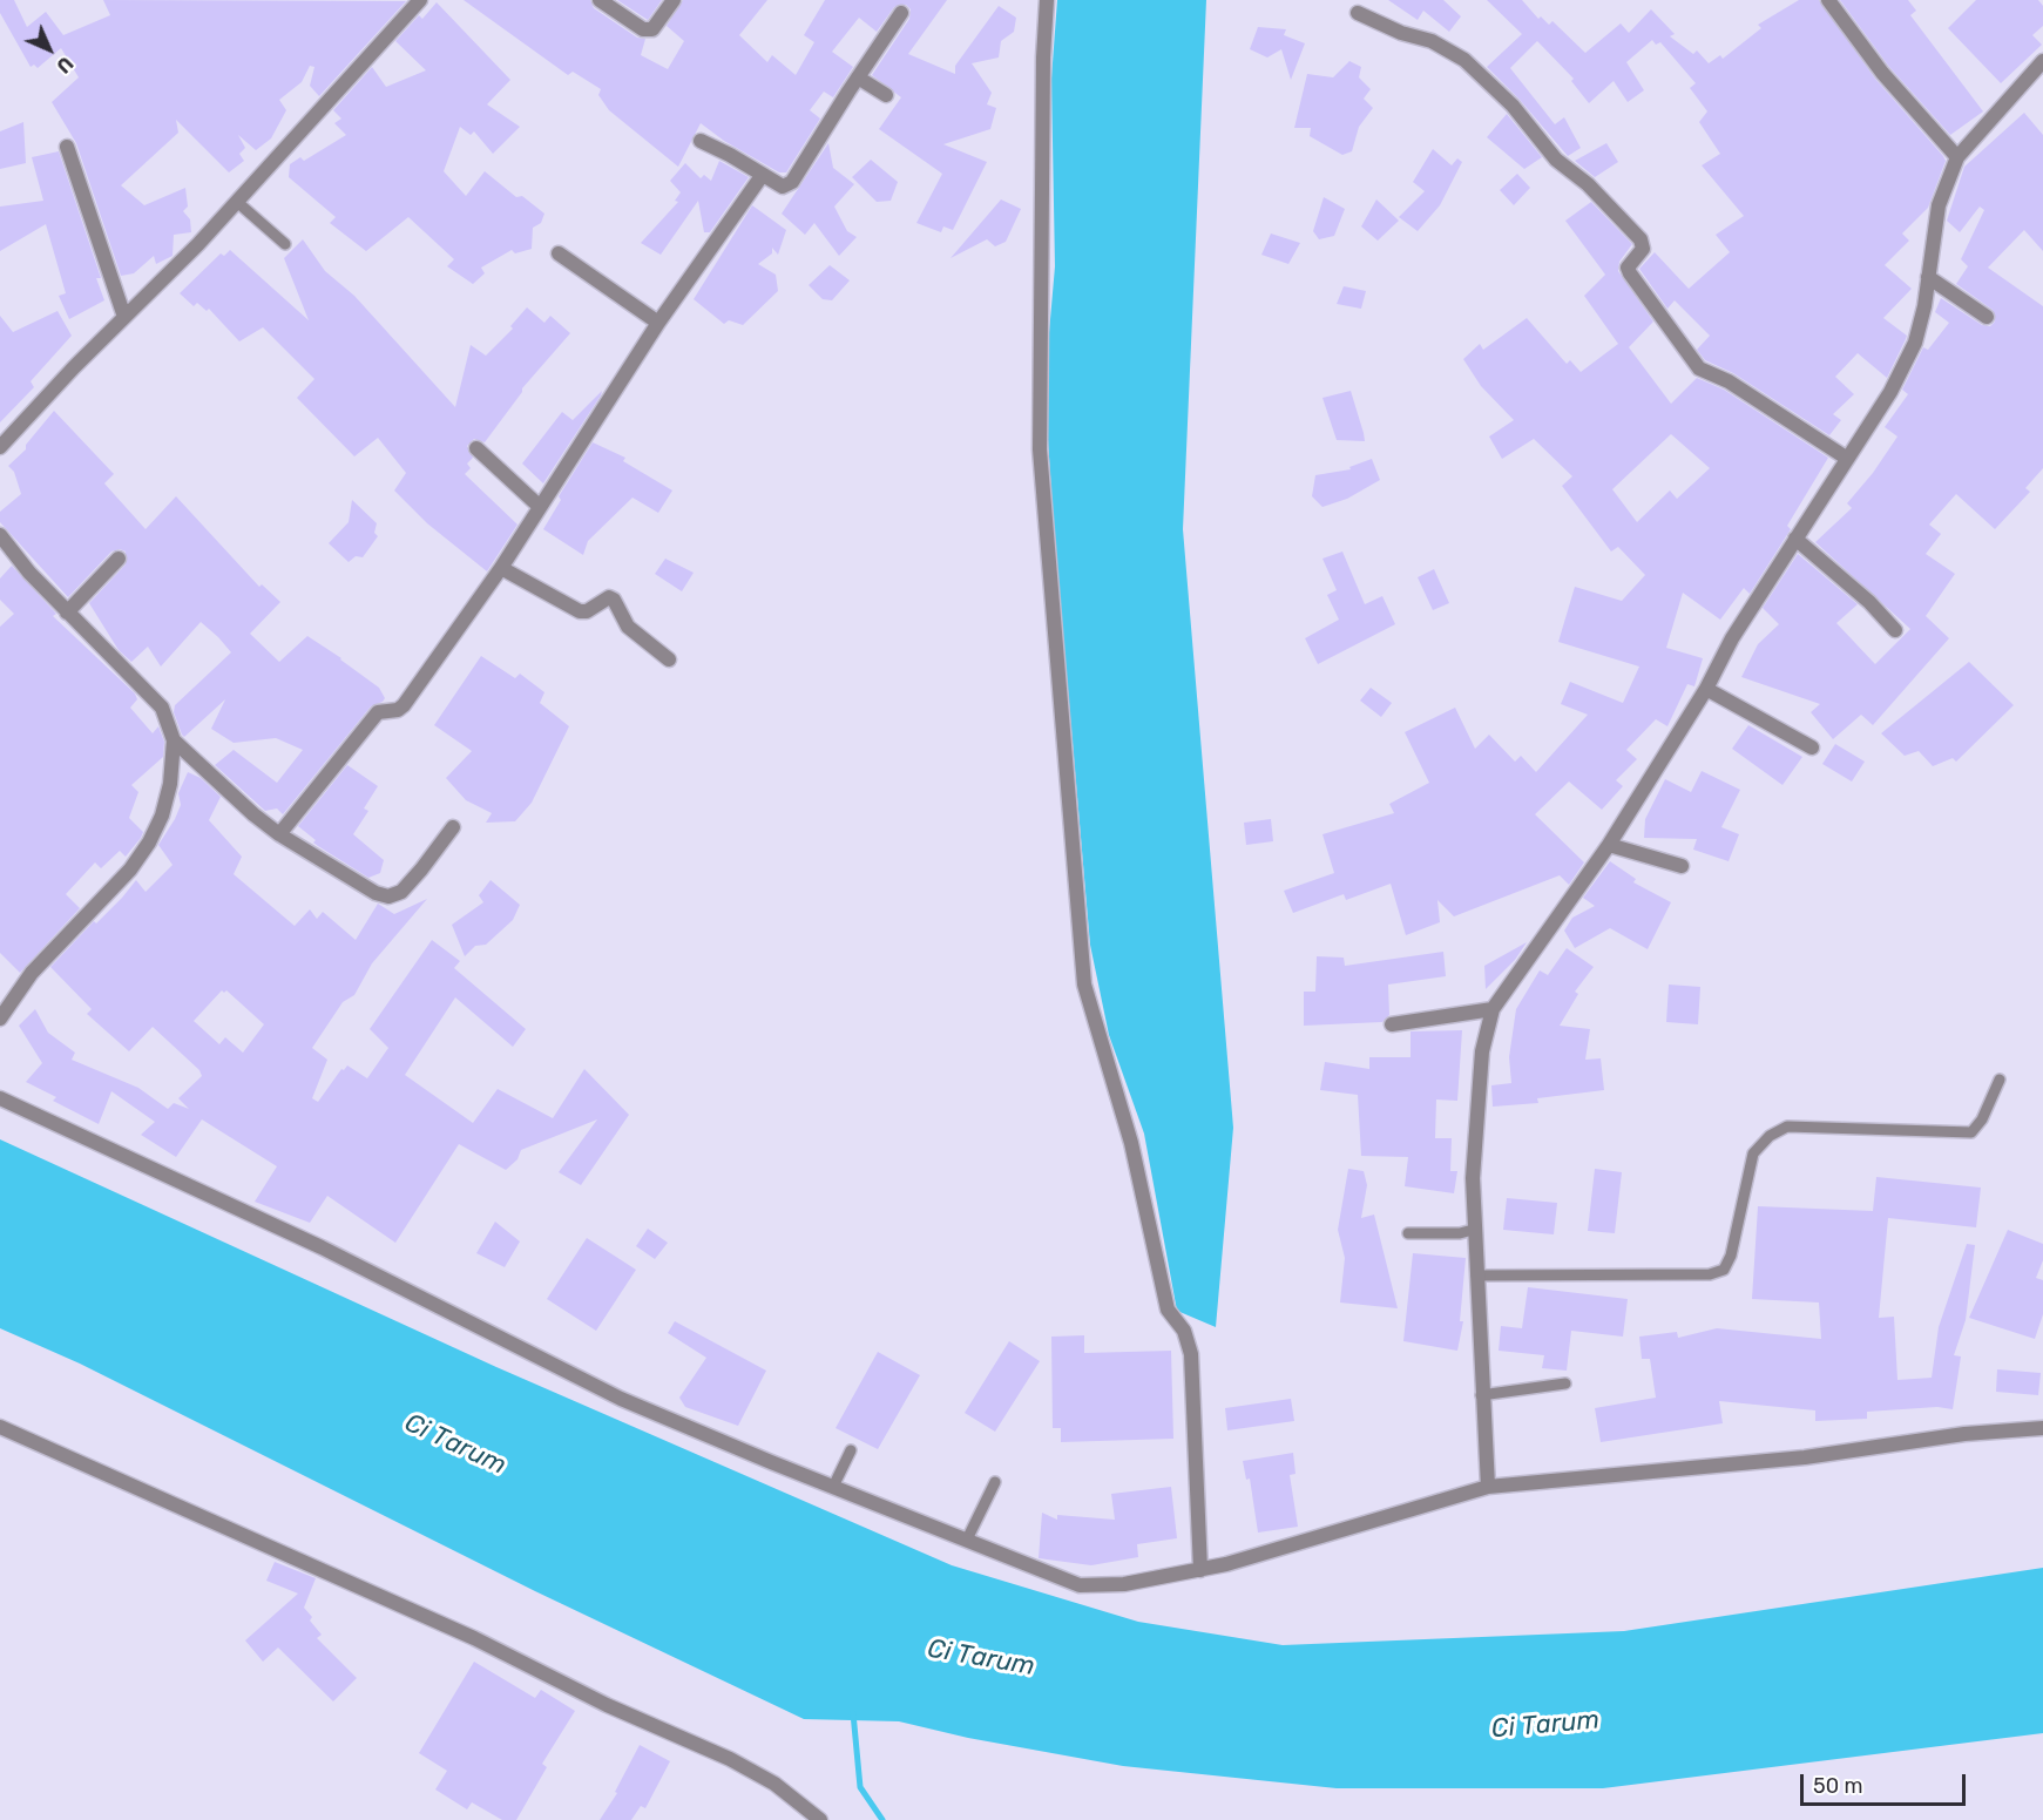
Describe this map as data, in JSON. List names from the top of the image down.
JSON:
{
  "water": ["Ci Tarum"],
  "scale_bar": "50 m",
  "north": "bottom right"
}
